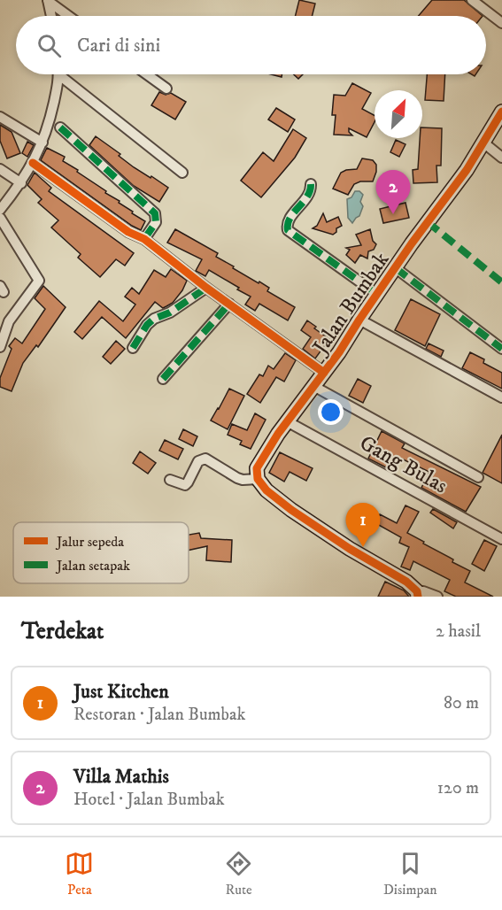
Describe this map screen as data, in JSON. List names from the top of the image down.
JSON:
{
  "streets": {
    "street": ["Jalan Bumbak", "Gang Bulas"]
  },
  "crossings": [
    ["Jalan Bumbak", "Gang Bulas"]
  ],
  "legend": ["Jalur sepeda", "Jalan setapak"],
  "north": "top right",
  "page": {
    "search": "Cari di sini",
    "pins": ["2", "1"],
    "heading": ["Terdekat", "2 hasil"],
    "list": [
      {
        "mark": "1",
        "name": "Just Kitchen",
        "note": "Restoran · Jalan Bumbak",
        "value": "80 m"
      },
      {
        "mark": "2",
        "name": "Villa Mathis",
        "note": "Hotel · Jalan Bumbak",
        "value": "120 m"
      }
    ],
    "nav": ["Peta", "Rute", "Disimpan"]
  }
}
